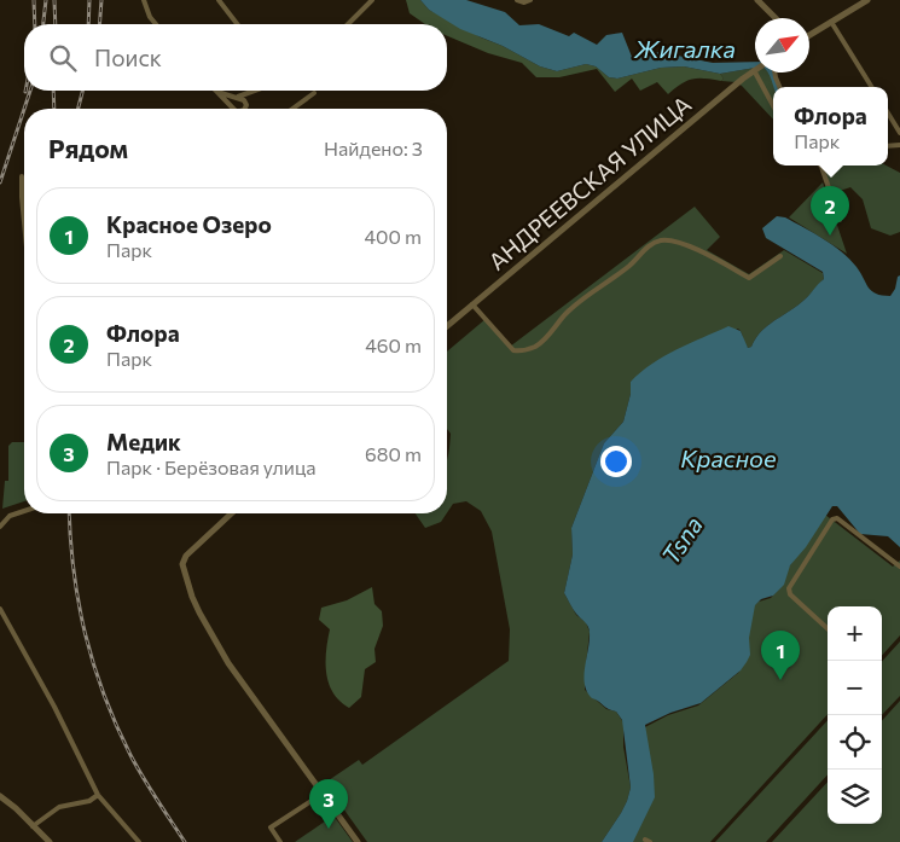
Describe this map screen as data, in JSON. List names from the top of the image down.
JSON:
{
  "streets": {
    "street": ["АНДРЕЕВСКАЯ УЛИЦА"]
  },
  "water": ["Жигалка", "Красное", "Tsna"],
  "north": "top right",
  "page": {
    "search": "Поиск",
    "popup": ["Флора", "Парк"],
    "heading": ["Рядом", "Найдено: 3"],
    "pins": ["2", "1", "3"],
    "list": [
      {
        "mark": "1",
        "name": "Красное Озеро",
        "note": "Парк",
        "value": "400 m"
      },
      {
        "mark": "2",
        "name": "Флора",
        "note": "Парк",
        "value": "460 m"
      },
      {
        "mark": "3",
        "name": "Медик",
        "note": "Парк · Берёзовая улица",
        "value": "680 m"
      }
    ],
    "map_buttons": ["+", "−"]
  }
}
